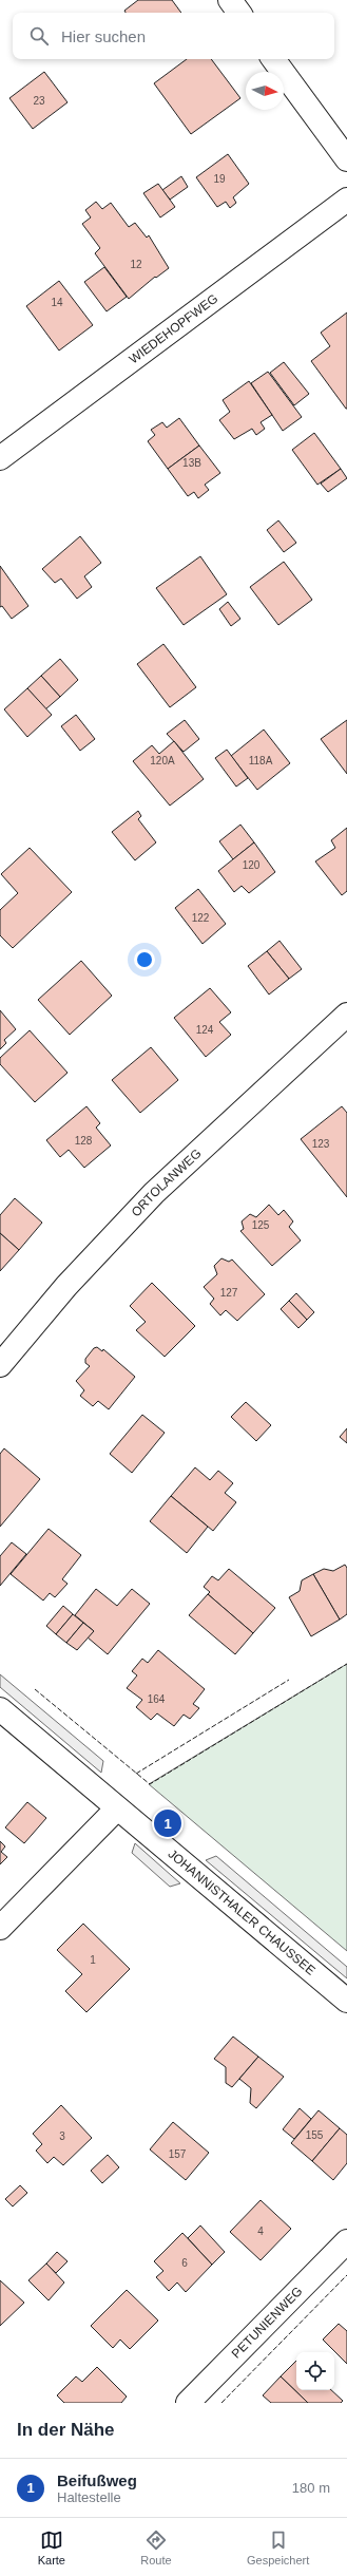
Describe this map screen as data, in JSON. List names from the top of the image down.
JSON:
{
  "streets": {
    "street": [
      "WIEDEHOPFWEG",
      "ORTOLANWEG",
      "JOHANNISTHALER CHAUSSEE",
      "PETUNIENWEG"
    ]
  },
  "house_numbers": [
    "23",
    "19",
    "12",
    "14",
    "13B",
    "120A",
    "118A",
    "120",
    "122",
    "124",
    "128",
    "123",
    "125",
    "127",
    "164",
    "1",
    "155",
    "3",
    "157",
    "4",
    "6"
  ],
  "north": "right",
  "page": {
    "search": "Hier suchen",
    "pins": "1",
    "heading": "In der Nähe",
    "list": [
      {
        "mark": "1",
        "name": "Beifußweg",
        "note": "Haltestelle",
        "value": "180 m"
      }
    ],
    "nav": ["Karte", "Route", "Gespeichert"]
  }
}
